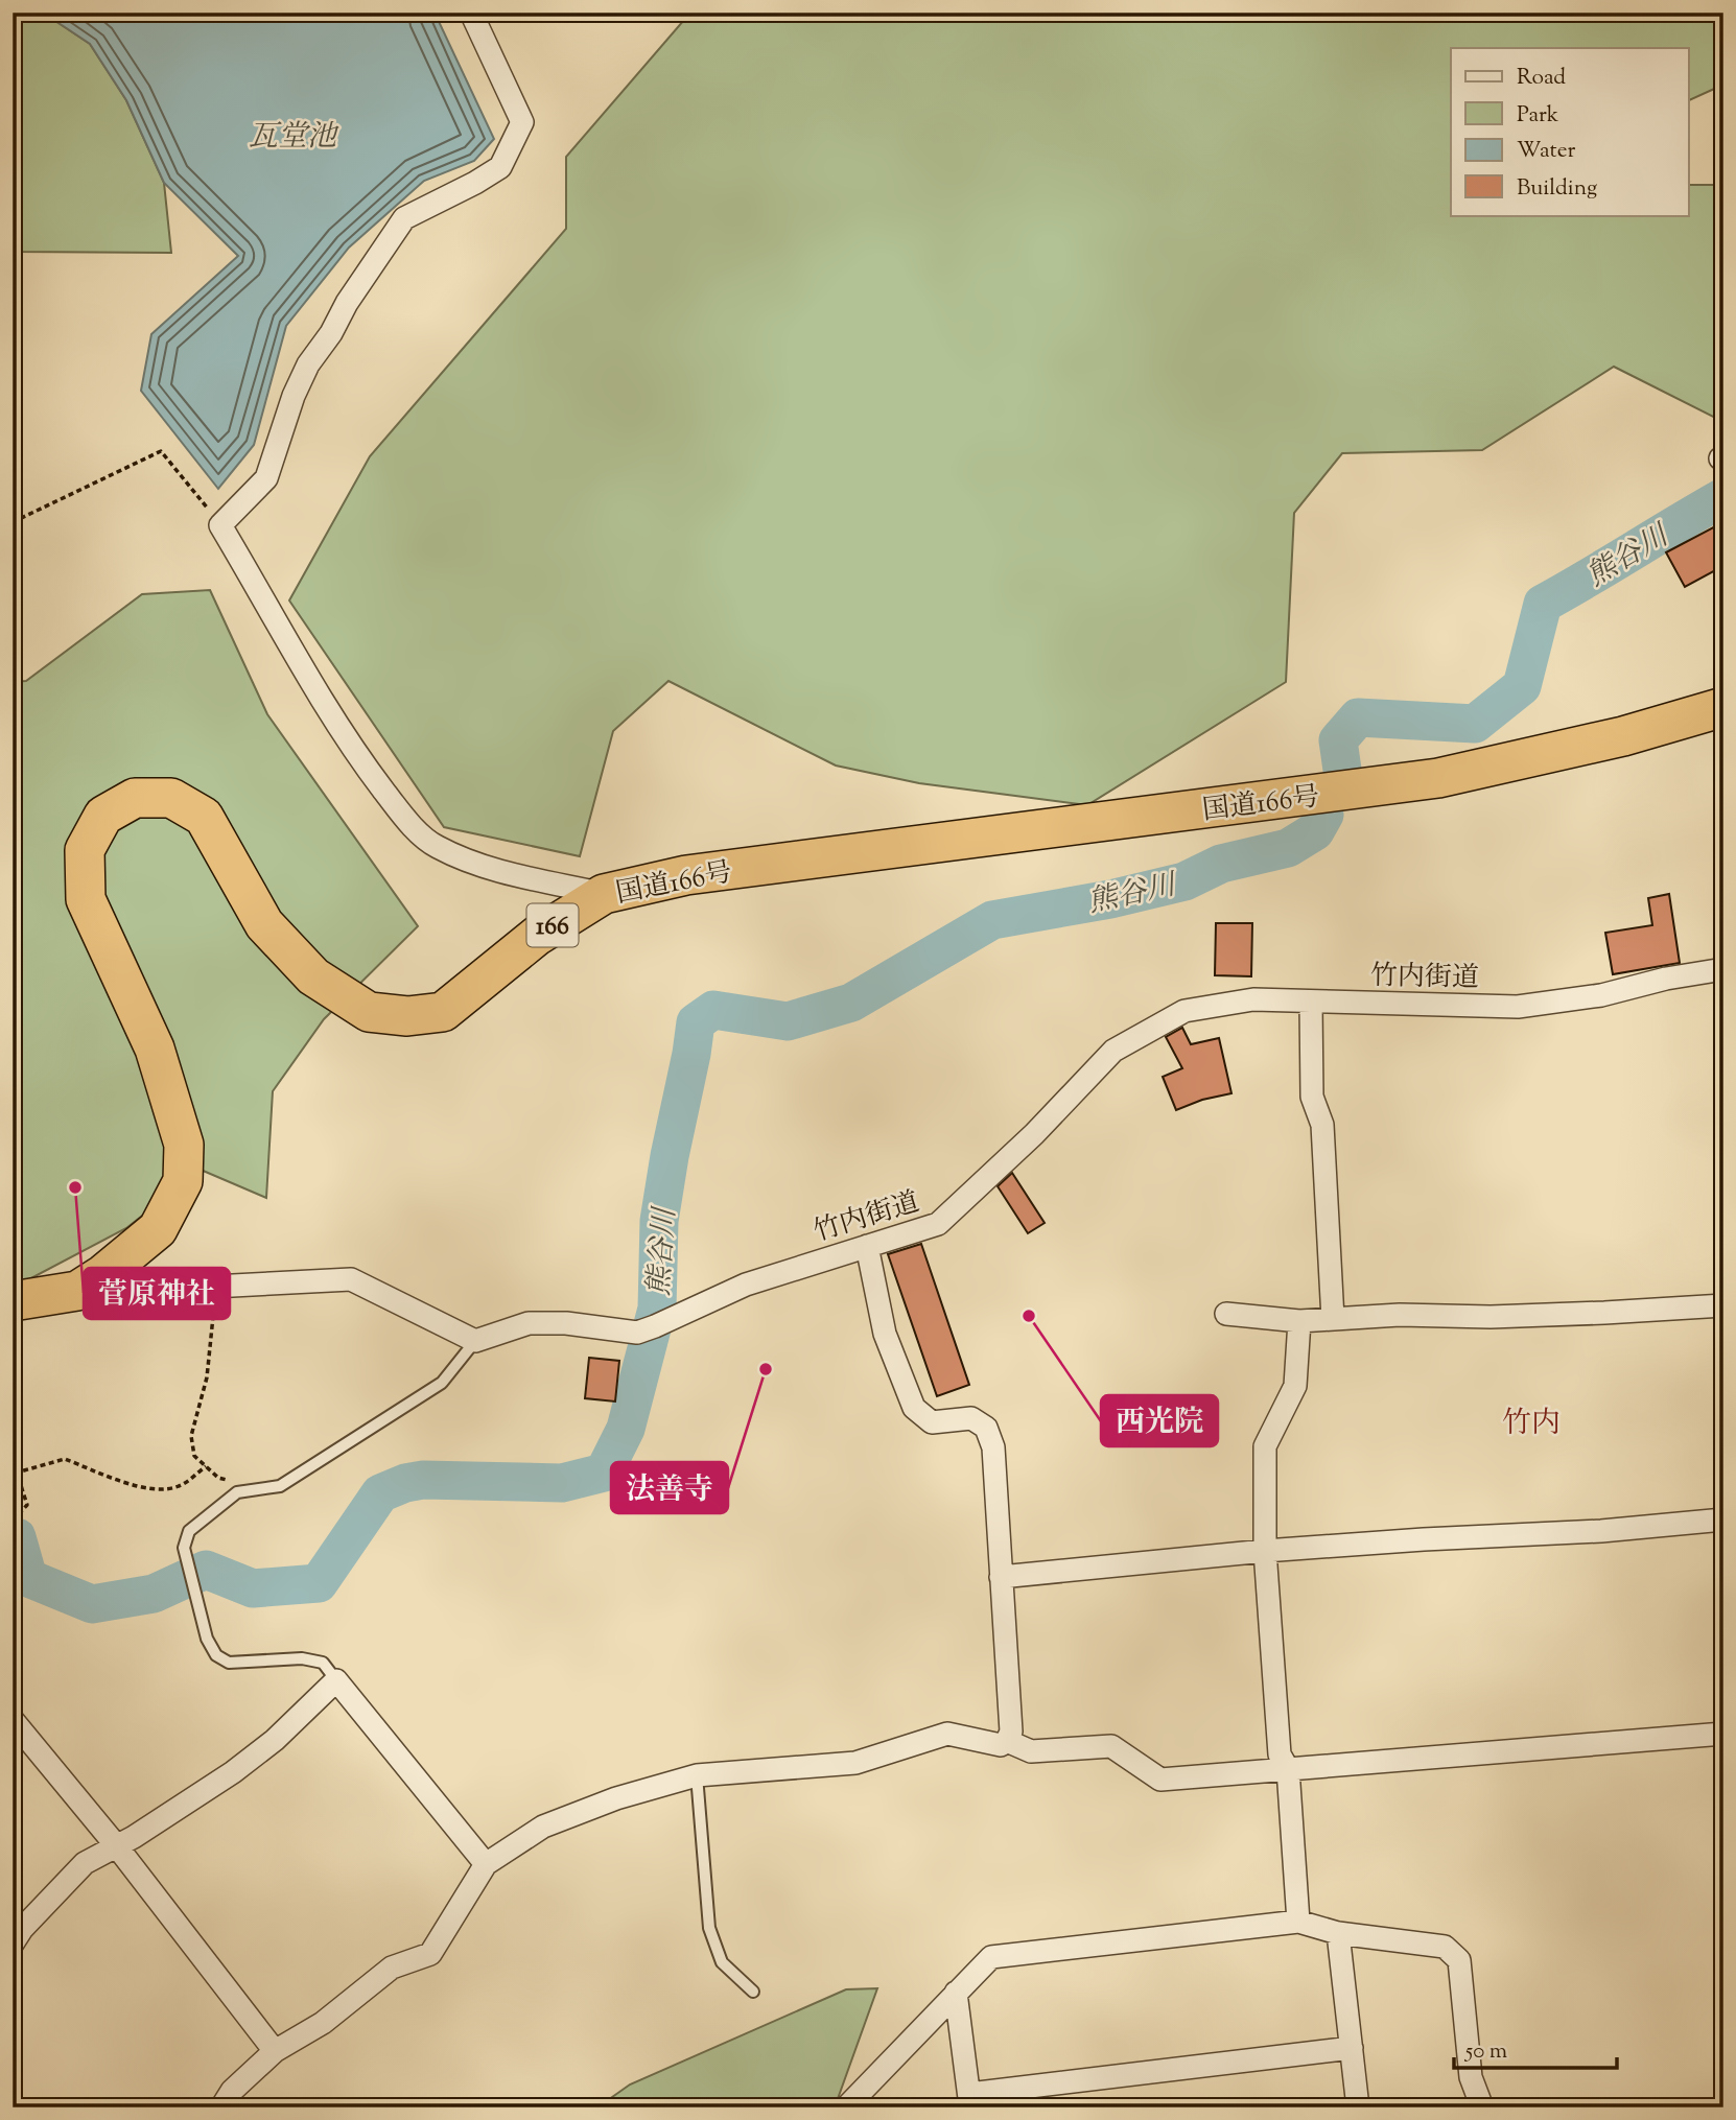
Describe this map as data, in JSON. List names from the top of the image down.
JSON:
{
  "streets": {
    "highway": ["国道166号", "166"],
    "street": ["竹内街道"]
  },
  "districts": ["竹内"],
  "water": ["瓦堂池", "熊谷川"],
  "places": ["菅原神社", "西光院", "法善寺"],
  "legend": [
    "Road",
    "Park",
    "Water",
    "Building"
  ],
  "scale_bar": "50 m"
}
